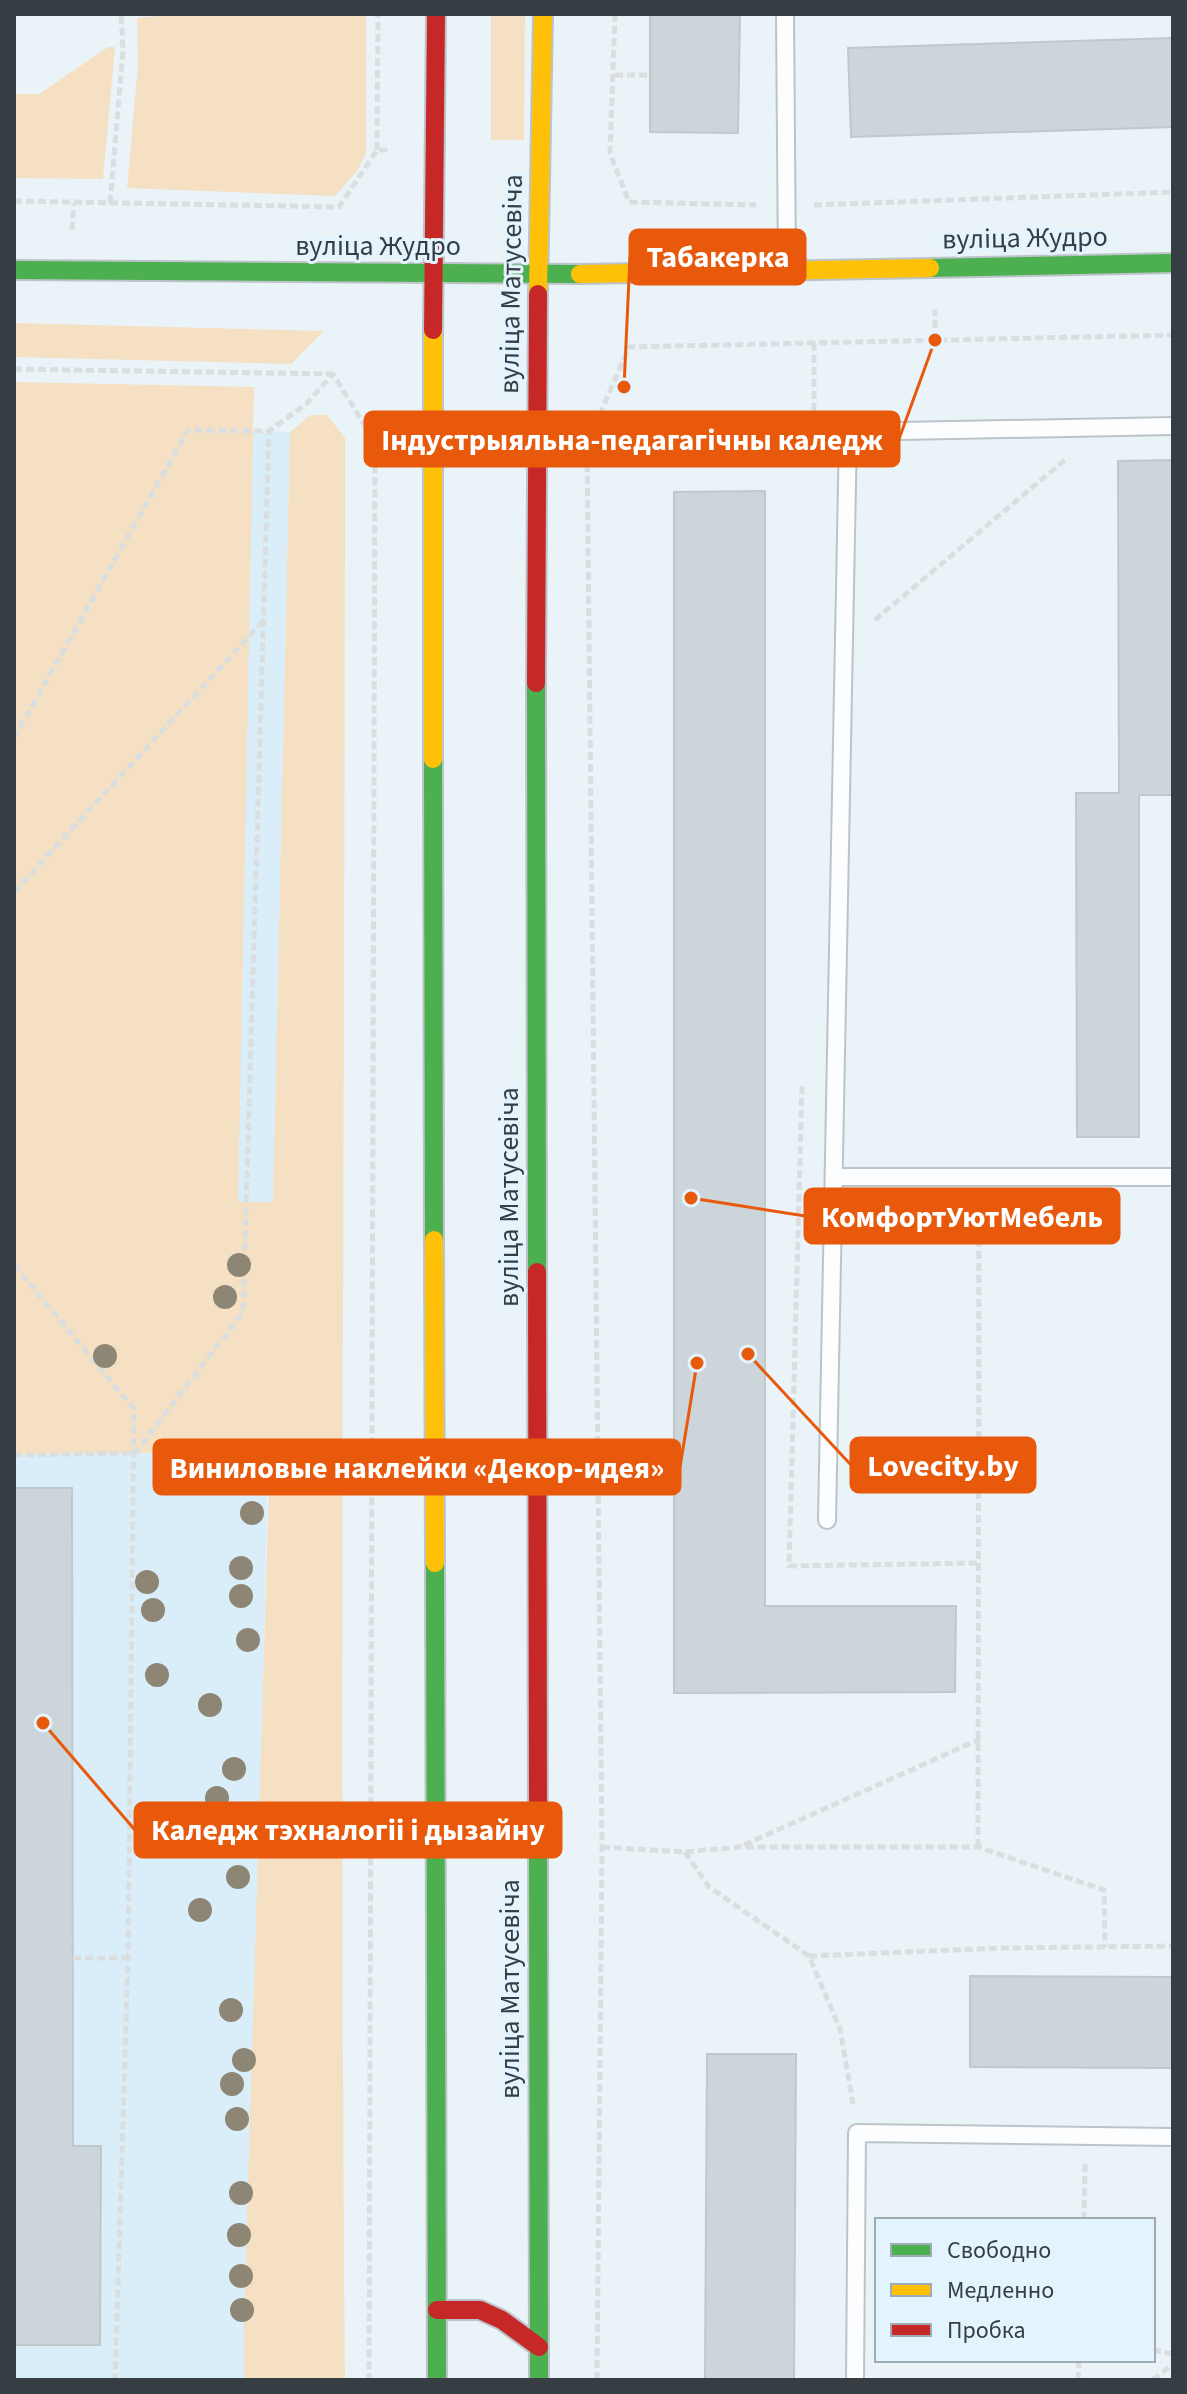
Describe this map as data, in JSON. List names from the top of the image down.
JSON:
{
  "streets": {
    "main road": ["вуліца Жудро", "вуліца Матусевіча"]
  },
  "crossings": [
    ["вуліца Жудро", "вуліца Матусевіча"]
  ],
  "places": [
    "Індустрыяльна-педагагічны каледж",
    "Табакерка",
    "КомфортУютМебель",
    "Lovecity.by",
    "Виниловые наклейки «Декор-идея»",
    "Каледж тэхналогіі і дызайну"
  ],
  "legend": ["Свободно", "Медленно", "Пробка"]
}
